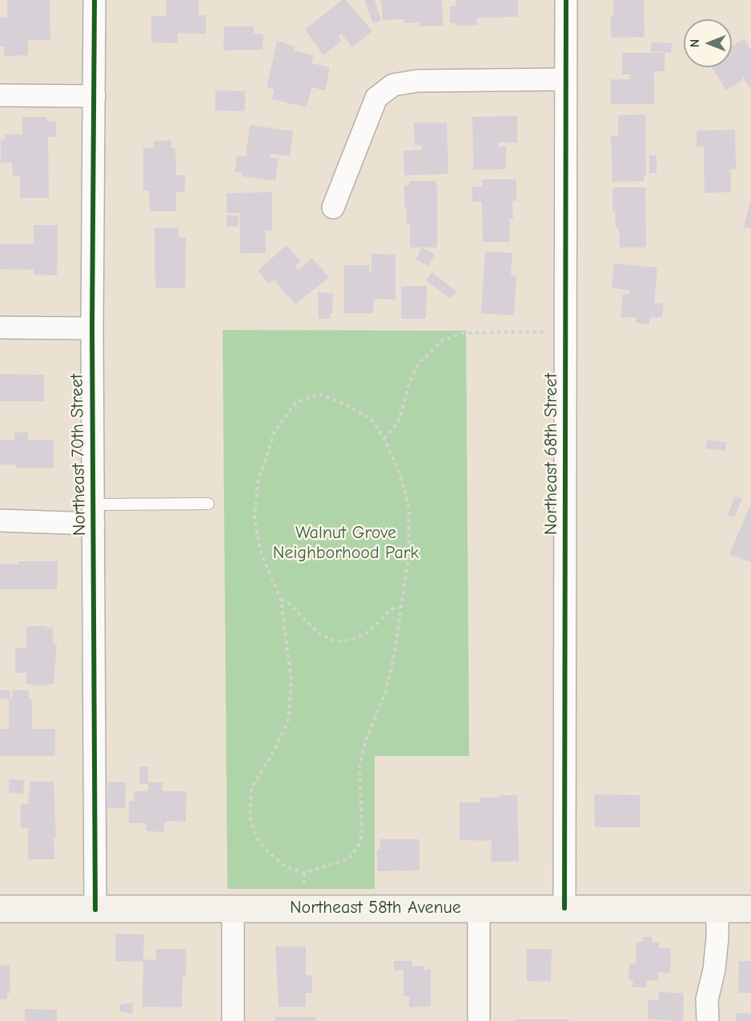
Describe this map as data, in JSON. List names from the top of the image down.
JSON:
{
  "streets": {
    "street": ["Northeast 68th Street", "Northeast 70th Street", "Northeast 58th Avenue"]
  },
  "crossings": [
    ["Northeast 68th Street", "Northeast 58th Avenue"],
    ["Northeast 70th Street", "Northeast 58th Avenue"]
  ],
  "parks": ["Walnut Grove Neighborhood Park"],
  "north": "left"
}
